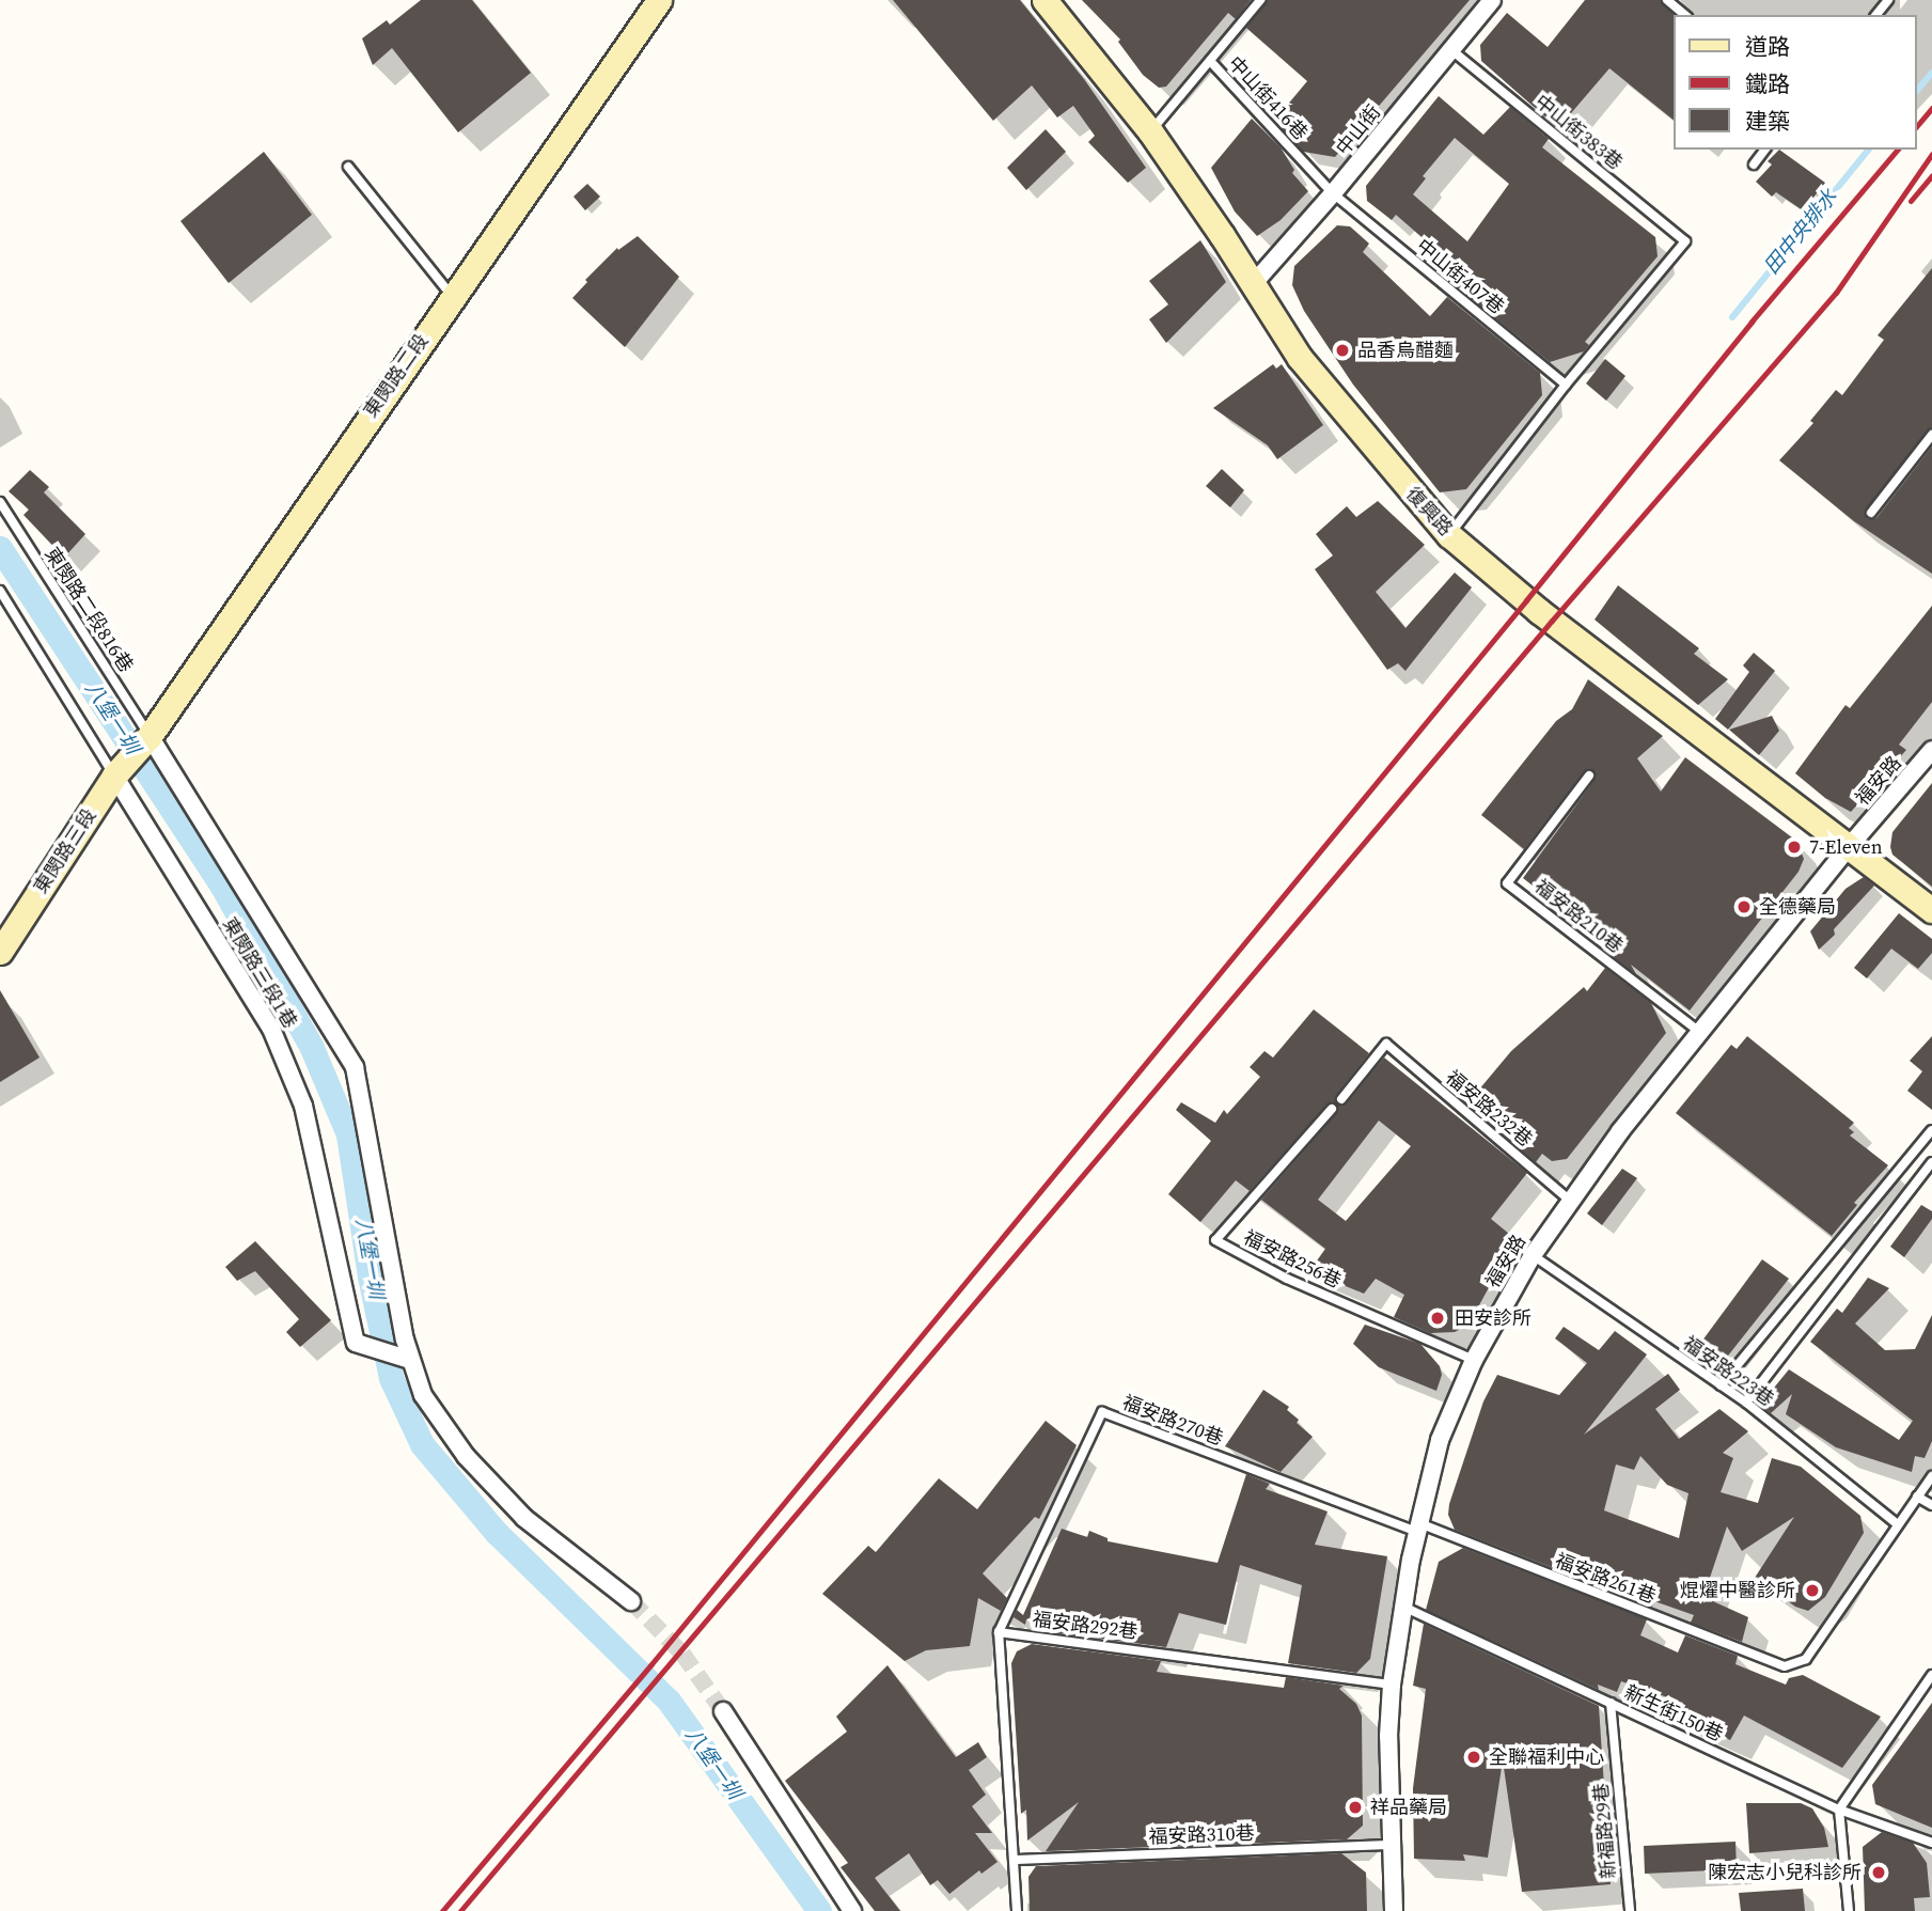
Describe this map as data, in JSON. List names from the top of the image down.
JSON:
{
  "streets": {
    "street": [
      "中山街",
      "東閔路二段",
      "復興路",
      "福安路",
      "東閔路三段",
      "東閔路三段1巷"
    ],
    "lane": [
      "中山街416巷",
      "中山街383巷",
      "中山街407巷",
      "東閔路二段816巷",
      "福安路210巷",
      "福安路232巷",
      "福安路256巷",
      "福安路223巷",
      "福安路270巷",
      "福安路261巷",
      "福安路292巷",
      "新生街150巷",
      "新福路29巷",
      "福安路310巷"
    ]
  },
  "crossings": [
    ["中山街416巷", "中山街"],
    ["中山街416巷", "中山街407巷"],
    ["中山街416巷", "復興路"],
    ["中山街", "中山街383巷"],
    ["中山街", "中山街407巷"],
    ["中山街", "復興路"],
    ["中山街383巷", "中山街407巷"],
    ["東閔路二段", "東閔路二段816巷"],
    ["東閔路二段", "東閔路三段"],
    ["復興路", "福安路"],
    ["東閔路二段816巷", "東閔路三段"],
    ["福安路", "福安路210巷"],
    ["福安路", "福安路232巷"],
    ["福安路", "福安路256巷"],
    ["福安路", "福安路223巷"],
    ["福安路", "福安路270巷"],
    ["福安路", "福安路261巷"],
    ["福安路", "福安路292巷"],
    ["福安路", "新生街150巷"],
    ["福安路", "福安路310巷"],
    ["東閔路三段", "東閔路三段1巷"],
    ["福安路223巷", "福安路261巷"],
    ["福安路270巷", "福安路261巷"],
    ["福安路270巷", "福安路292巷"],
    ["新生街150巷", "新福路29巷"]
  ],
  "water": ["田中央排水", "八堡一圳"],
  "places": [
    "品香烏醋麵",
    "7-Eleven",
    "全德藥局",
    "田安診所",
    "焜燿中醫診所",
    "全聯福利中心",
    "祥品藥局",
    "陳宏志小兒科診所"
  ],
  "legend": ["道路", "鐵路", "建築"]
}
